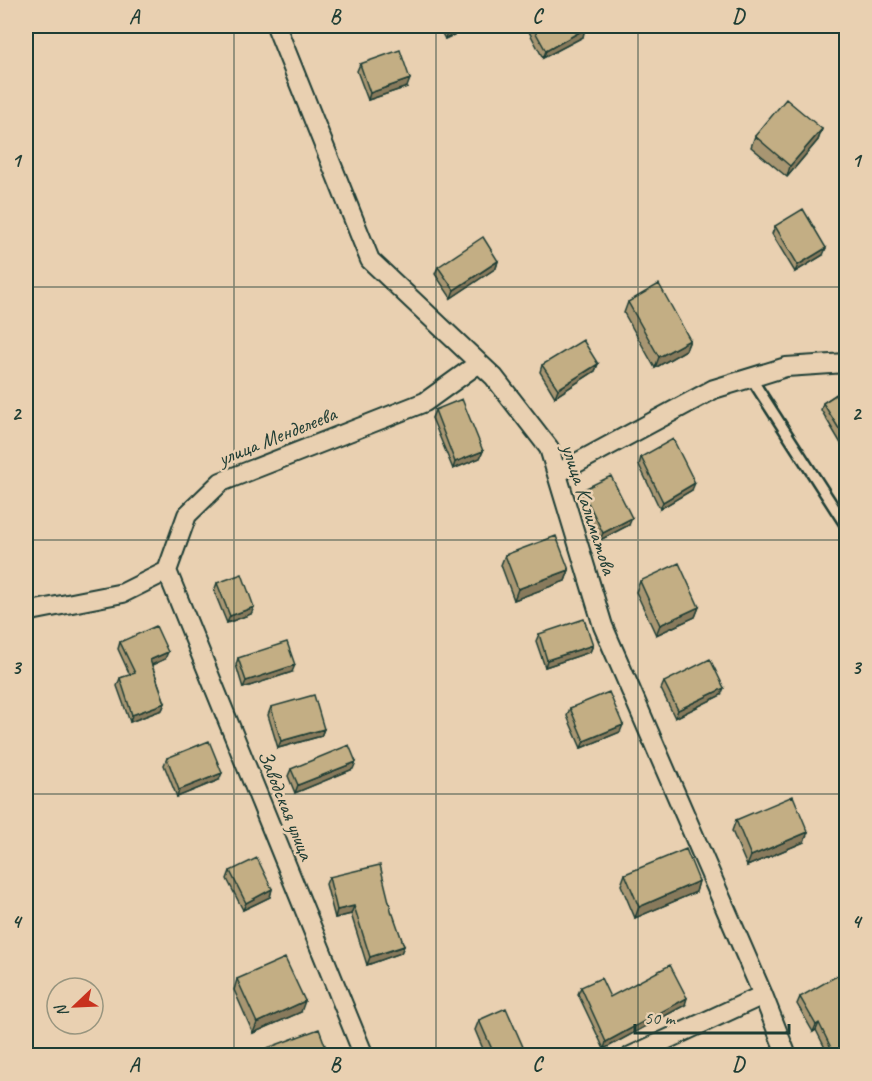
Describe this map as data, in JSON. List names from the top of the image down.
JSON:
{
  "streets": {
    "street": ["улица Менделеева", "улица Калиматова", "Заводская улица"]
  },
  "crossings": [
    ["улица Менделеева", "улица Калиматова"],
    ["улица Менделеева", "Заводская улица"]
  ],
  "scale_bar": "50 m",
  "north": "bottom left",
  "grid": {
    "columns": [
      "A",
      "B",
      "C",
      "D"
    ],
    "rows": [
      "1",
      "2",
      "3",
      "4"
    ]
  }
}
